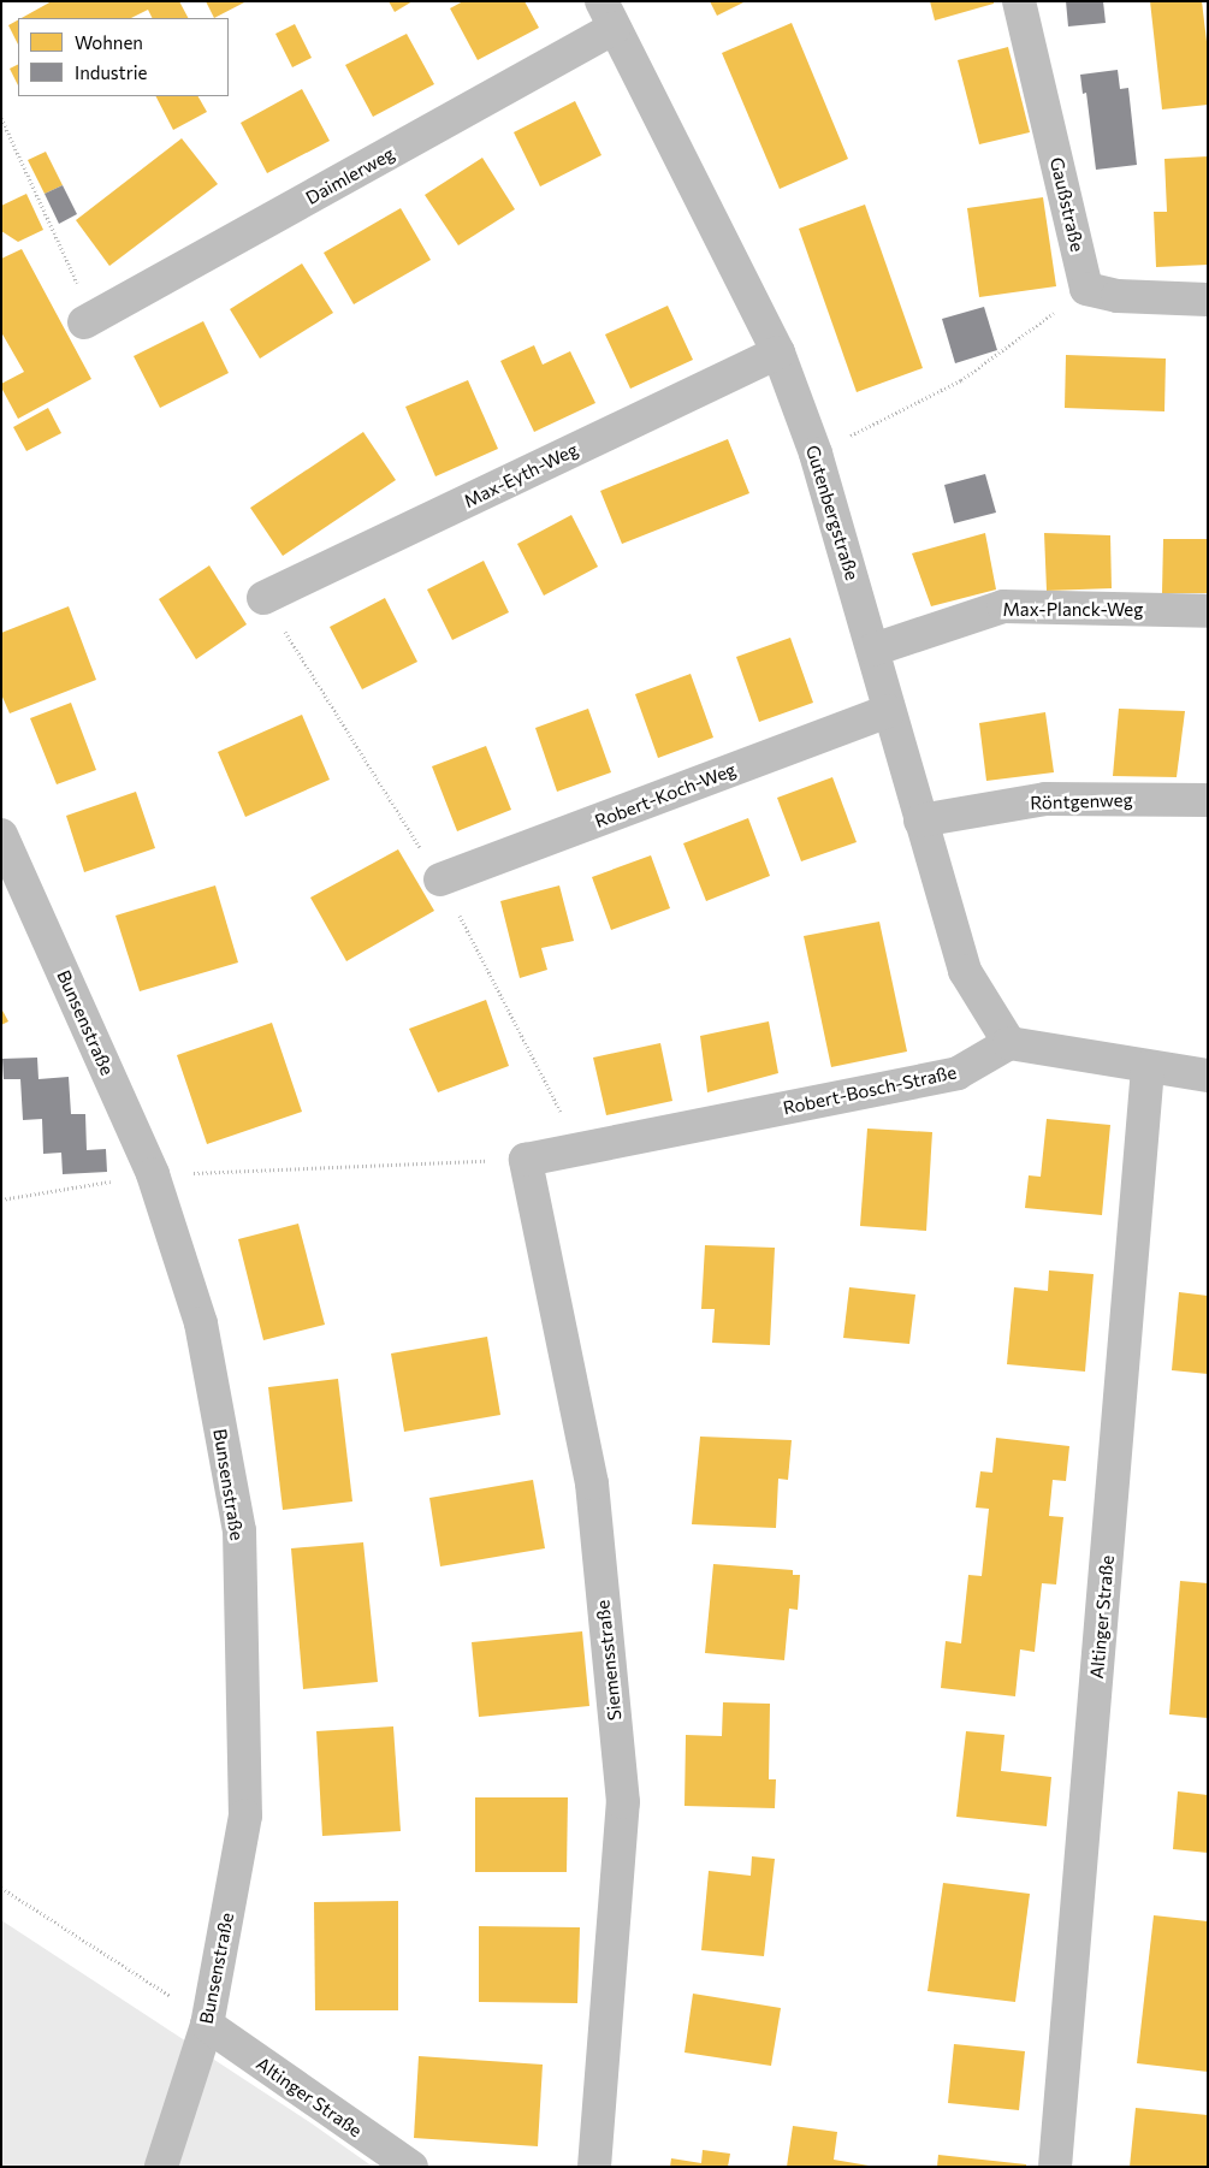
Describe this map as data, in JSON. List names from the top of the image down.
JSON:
{
  "streets": {
    "street": [
      "Daimlerweg",
      "Gaußstraße",
      "Max-Eyth-Weg",
      "Gutenbergstraße",
      "Max-Planck-Weg",
      "Robert-Koch-Weg",
      "Röntgenweg",
      "Bunsenstraße",
      "Robert-Bosch-Straße",
      "Altinger Straße",
      "Siemensstraße"
    ]
  },
  "crossings": [
    ["Daimlerweg", "Gutenbergstraße"],
    ["Max-Eyth-Weg", "Gutenbergstraße"],
    ["Gutenbergstraße", "Max-Planck-Weg"],
    ["Gutenbergstraße", "Robert-Koch-Weg"],
    ["Gutenbergstraße", "Röntgenweg"],
    ["Gutenbergstraße", "Robert-Bosch-Straße"],
    ["Bunsenstraße", "Altinger Straße"],
    ["Robert-Bosch-Straße", "Siemensstraße"]
  ],
  "legend": ["Wohnen", "Industrie"]
}
